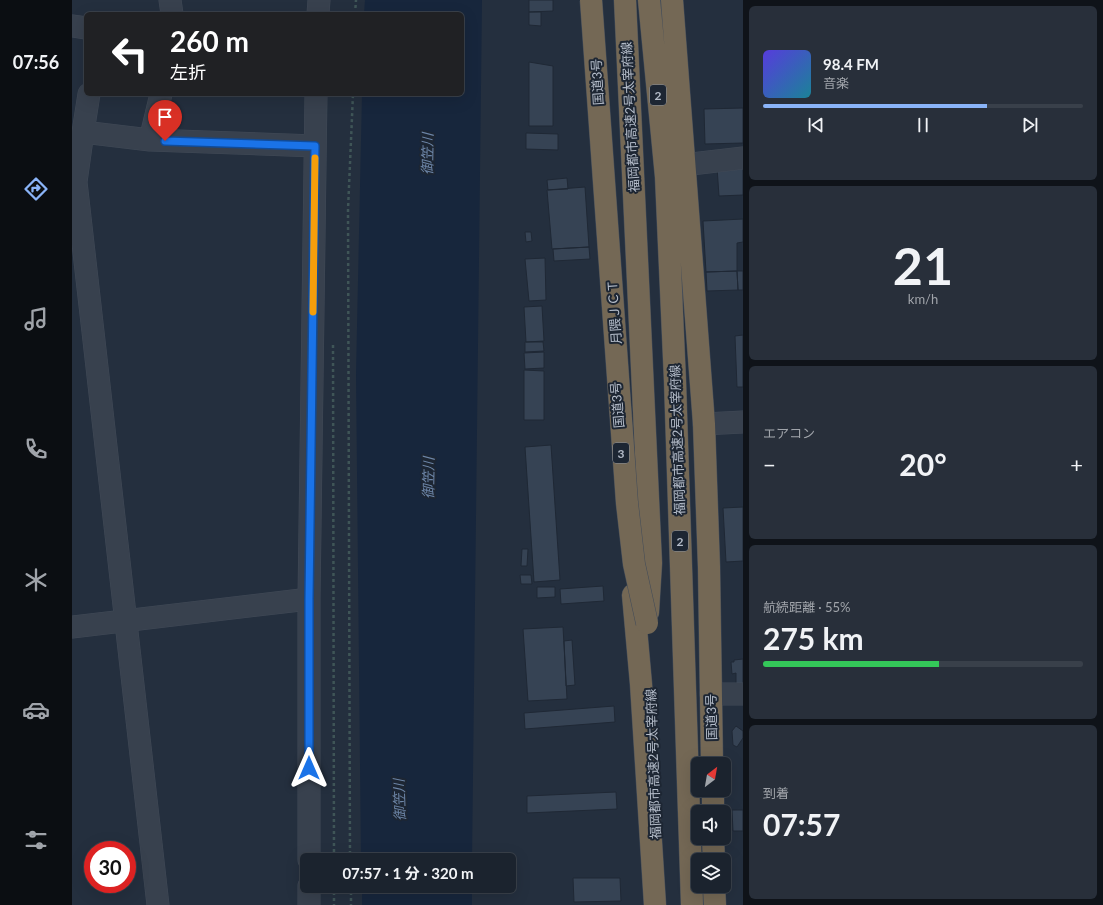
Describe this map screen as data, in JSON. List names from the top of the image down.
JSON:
{
  "streets": {
    "highway": [
      "国道3号",
      "2",
      "福岡都市高速2号太宰府線",
      "月隈ＪＣＴ",
      "3"
    ]
  },
  "crossings": [
    ["国道3号", "福岡都市高速2号太宰府線"],
    ["国道3号", "月隈ＪＣＴ"],
    ["福岡都市高速2号太宰府線", "月隈ＪＣＴ"]
  ],
  "water": ["御笠川"],
  "north": "top right",
  "page": {
    "tabs": "07:56",
    "turn": ["260 m", "左折"],
    "song": ["98.4 FM", "音楽"],
    "tile": [
      ["21", "km/h"],
      "エアコン",
      ["航続距離 · 55%", "275 km"],
      ["到着", "07:57"]
    ],
    "heat": ["−", "20°", "+"],
    "limit": "30",
    "trip": "07:57 · 1 分 · 320 m"
  }
}
